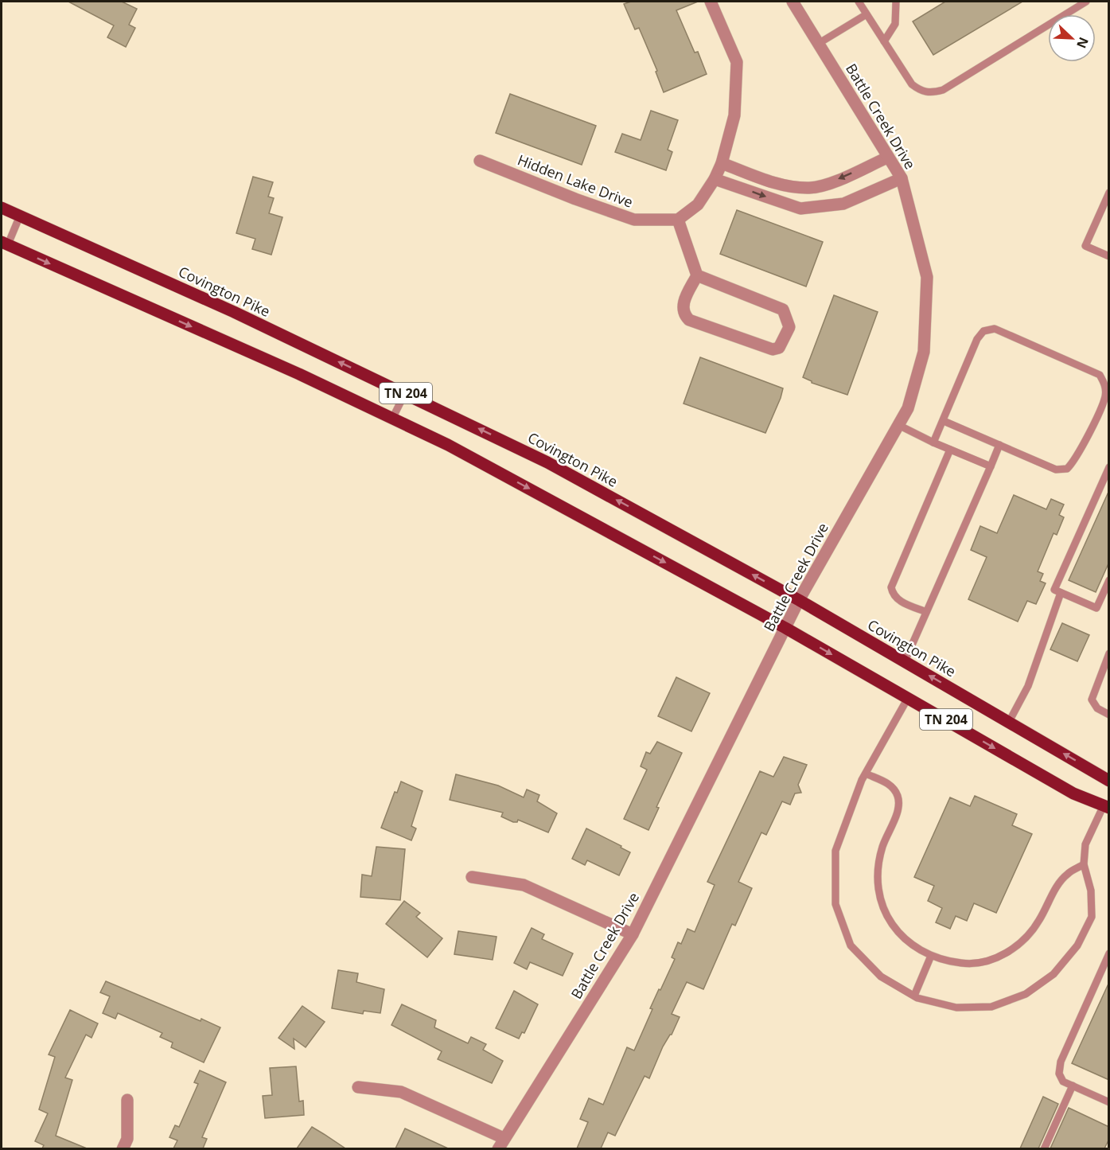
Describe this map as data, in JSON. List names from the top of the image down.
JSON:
{
  "streets": {
    "main road": ["Covington Pike", "TN 204"],
    "street": ["Battle Creek Drive", "Hidden Lake Drive"]
  },
  "crossings": [
    ["Battle Creek Drive", "Covington Pike"],
    ["Battle Creek Drive", "TN 204"]
  ],
  "north": "bottom right"
}
